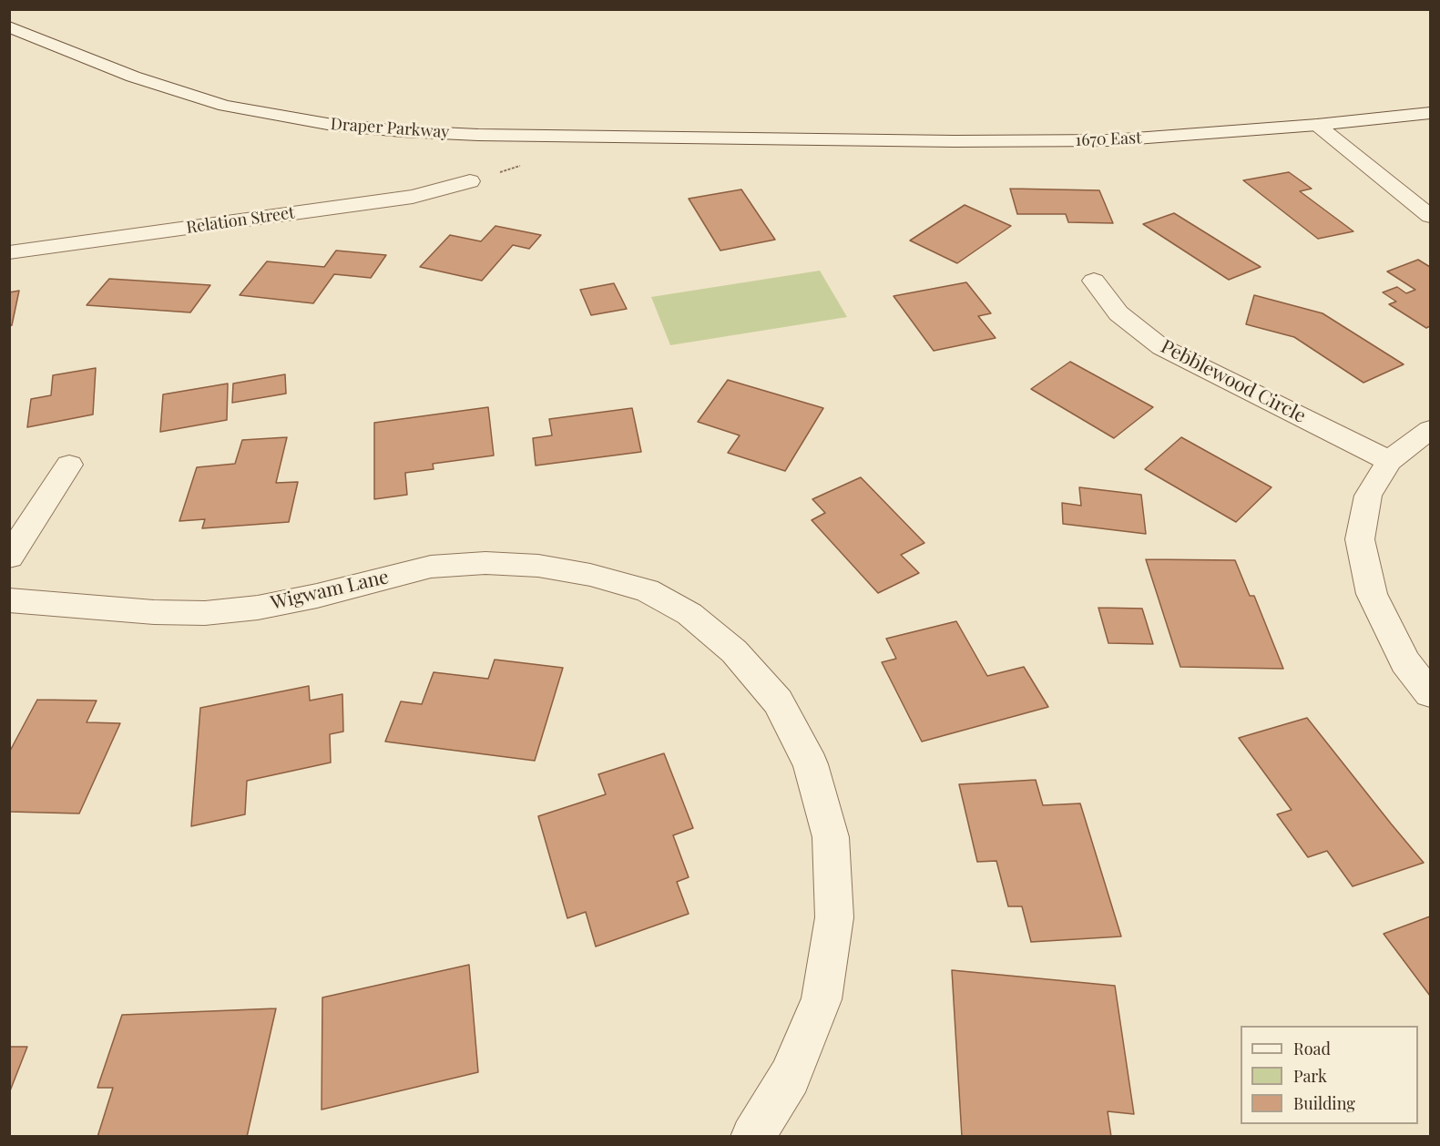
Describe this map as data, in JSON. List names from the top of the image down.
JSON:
{
  "streets": {
    "street": [
      "Draper Parkway",
      "1670 East",
      "Relation Street",
      "Pebblewood Circle",
      "Wigwam Lane"
    ]
  },
  "crossings": [
    ["Draper Parkway", "1670 East"]
  ],
  "legend": ["Road", "Park", "Building"]
}
